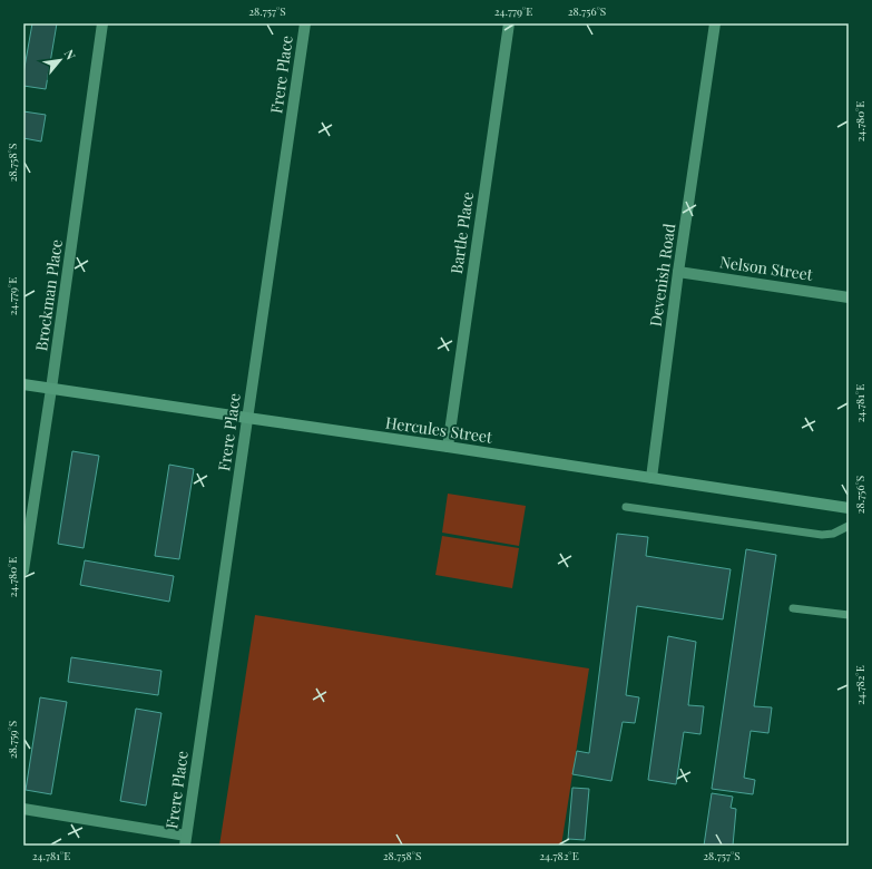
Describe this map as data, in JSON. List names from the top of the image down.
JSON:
{
  "streets": {
    "street": [
      "Frere Place",
      "Bartle Place",
      "Nelson Street",
      "Devenish Road",
      "Brockman Place",
      "Hercules Street"
    ]
  },
  "crossings": [
    ["Frere Place", "Hercules Street"],
    ["Bartle Place", "Hercules Street"],
    ["Nelson Street", "Devenish Road"],
    ["Devenish Road", "Hercules Street"],
    ["Brockman Place", "Hercules Street"]
  ],
  "north": "top right",
  "coordinates": [
    "28.757°S",
    "24.779°E",
    "28.756°S",
    "24.780°E",
    "28.758°S",
    "24.781°E",
    "24.782°E",
    "28.759°S"
  ]
}
